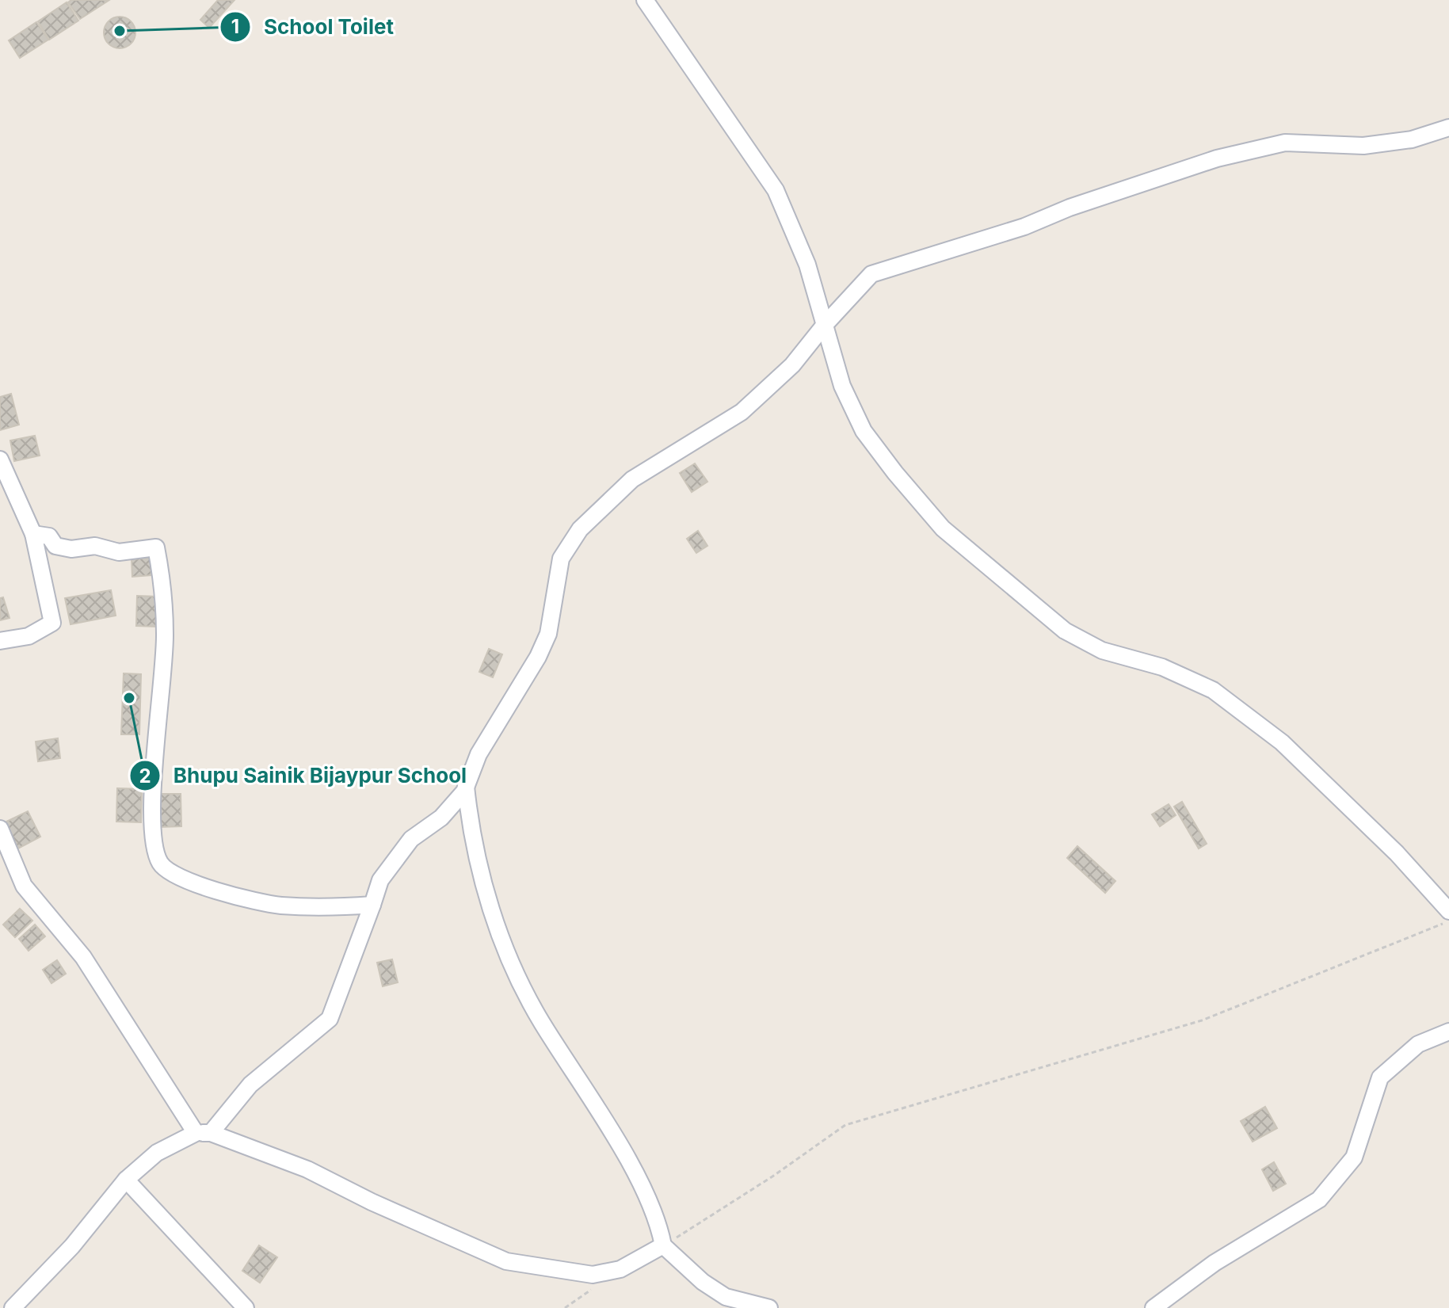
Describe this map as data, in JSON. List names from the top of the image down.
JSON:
{
  "places": ["School Toilet", "Bhupu Sainik Bijaypur School"]
}
